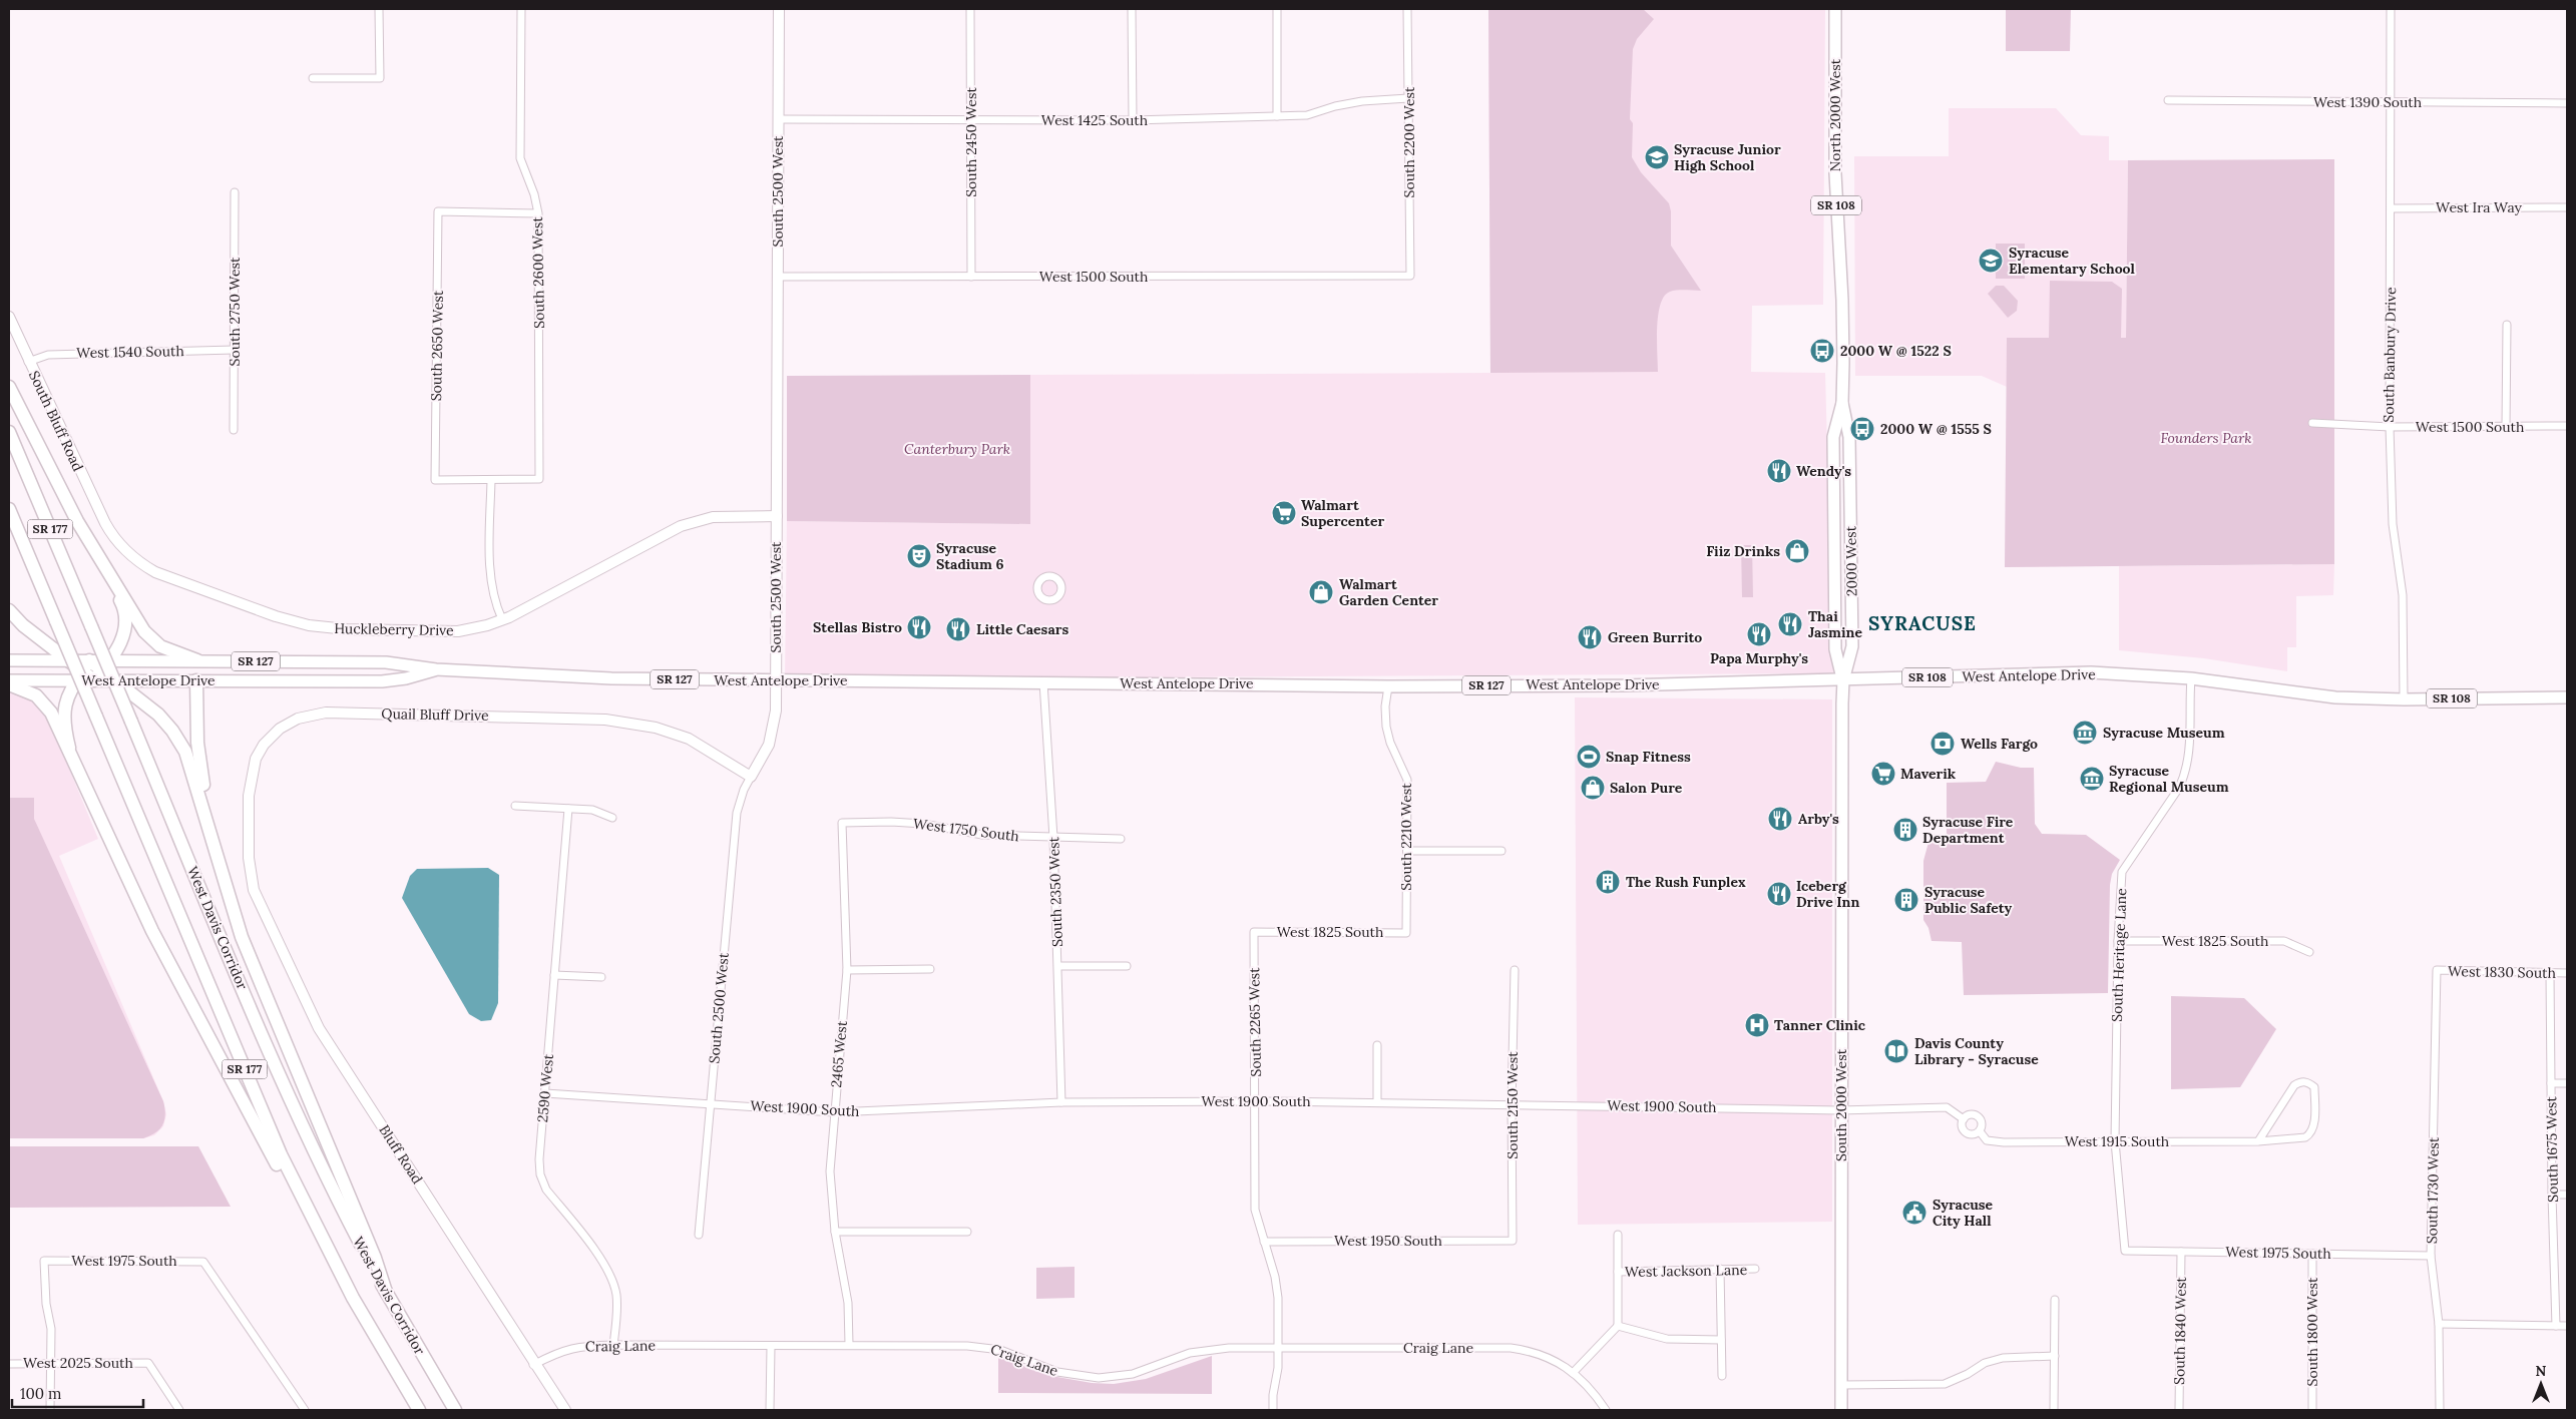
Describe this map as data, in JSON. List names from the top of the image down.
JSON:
{
  "streets": {
    "highway": ["SR 177", "West Davis Corridor"],
    "main road": [
      "North 2000 West",
      "SR 108",
      "2000 West",
      "SR 127",
      "West Antelope Drive",
      "South 2000 West"
    ],
    "street": [
      "West 1390 South",
      "West 1425 South",
      "South 2450 West",
      "South 2200 West",
      "South 2500 West",
      "West Ira Way",
      "South 2600 West",
      "West 1500 South",
      "South 2750 West",
      "South 2650 West",
      "West 1540 South",
      "South Banbury Drive",
      "South Bluff Road",
      "Huckleberry Drive",
      "Quail Bluff Drive",
      "West 1750 South",
      "South 2210 West",
      "South 2350 West",
      "West 1825 South",
      "South Heritage Lane",
      "West 1830 South",
      "South 2265 West",
      "2465 West",
      "2590 West",
      "West 1900 South",
      "South 2150 West",
      "West 1915 South",
      "South 1675 West",
      "Bluff Road",
      "South 1730 West",
      "West 1950 South",
      "West 1975 South",
      "West Jackson Lane",
      "South 1840 West",
      "South 1800 West",
      "Craig Lane",
      "West 2025 South"
    ]
  },
  "crossings": [
    ["West 1390 South", "South Banbury Drive"],
    ["North 2000 West", "2000 West"],
    ["West 1425 South", "South 2450 West"],
    ["West 1425 South", "South 2200 West"],
    ["West 1425 South", "South 2500 West"],
    ["South 2450 West", "West 1500 South"],
    ["South 2200 West", "West 1500 South"],
    ["South 2500 West", "West 1500 South"],
    ["South 2500 West", "Huckleberry Drive"],
    ["South 2500 West", "West Antelope Drive"],
    ["South 2500 West", "Quail Bluff Drive"],
    ["South 2500 West", "West 1900 South"],
    ["West Ira Way", "South Banbury Drive"],
    ["South 2600 West", "South 2650 West"],
    ["West 1500 South", "South Banbury Drive"],
    ["South 2750 West", "West 1540 South"],
    ["West 1540 South", "South Bluff Road"],
    ["South Banbury Drive", "West Antelope Drive"],
    ["South Bluff Road", "Huckleberry Drive"],
    ["2000 West", "West Antelope Drive"],
    ["2000 West", "South 2000 West"],
    ["West Antelope Drive", "South 2210 West"],
    ["West Antelope Drive", "South 2350 West"],
    ["West Antelope Drive", "South Heritage Lane"],
    ["West Antelope Drive", "South 2000 West"],
    ["Quail Bluff Drive", "Bluff Road"],
    ["West 1750 South", "South 2350 West"],
    ["West 1750 South", "2465 West"],
    ["South 2210 West", "West 1825 South"],
    ["South 2350 West", "West 1900 South"],
    ["West 1825 South", "South Heritage Lane"],
    ["West 1825 South", "South 2265 West"],
    ["South Heritage Lane", "West 1915 South"],
    ["South Heritage Lane", "West 1975 South"],
    ["West 1830 South", "South 1675 West"],
    ["West 1830 South", "South 1730 West"],
    ["South 2265 West", "West 1900 South"],
    ["South 2265 West", "West 1950 South"],
    ["South 2265 West", "Craig Lane"],
    ["2465 West", "West 1900 South"],
    ["2465 West", "Craig Lane"],
    ["2590 West", "West 1900 South"],
    ["2590 West", "Craig Lane"],
    ["West 1900 South", "South 2150 West"],
    ["West 1900 South", "South 2000 West"],
    ["West 1900 South", "West 1915 South"],
    ["South 2150 West", "West 1950 South"],
    ["Bluff Road", "Craig Lane"],
    ["South 1730 West", "West 1975 South"],
    ["West 1975 South", "South 1840 West"],
    ["West 1975 South", "South 1800 West"],
    ["West 1975 South", "West 2025 South"]
  ],
  "districts": ["SYRACUSE"],
  "parks": ["Founders Park", "Canterbury Park"],
  "places": {
    "school or university": ["Syracuse Junior High School", "Syracuse Elementary School"],
    "bus stop": ["2000 W @ 1522 S", "2000 W @ 1555 S"],
    "restaurant": [
      "Wendy's",
      "Thai Jasmine",
      "Stellas Bistro",
      "Little Caesars",
      "Papa Murphy's",
      "Green Burrito",
      "Arby's",
      "Iceberg Drive Inn"
    ],
    "supermarket": ["Walmart Supercenter", "Maverik"],
    "shop": ["Fiiz Drinks", "Walmart Garden Center", "Salon Pure"],
    "theatre": ["Syracuse Stadium 6"],
    "museum": ["Syracuse Museum", "Syracuse Regional Museum"],
    "bank": ["Wells Fargo"],
    "sports": ["Snap Fitness"],
    "building": ["Syracuse Fire Department", "The Rush Funplex", "Syracuse Public Safety"],
    "hospital": ["Tanner Clinic"],
    "library": ["Davis County Library - Syracuse"],
    "public building": ["Syracuse City Hall"]
  },
  "scale_bar": "100 m",
  "north": "top"
}
